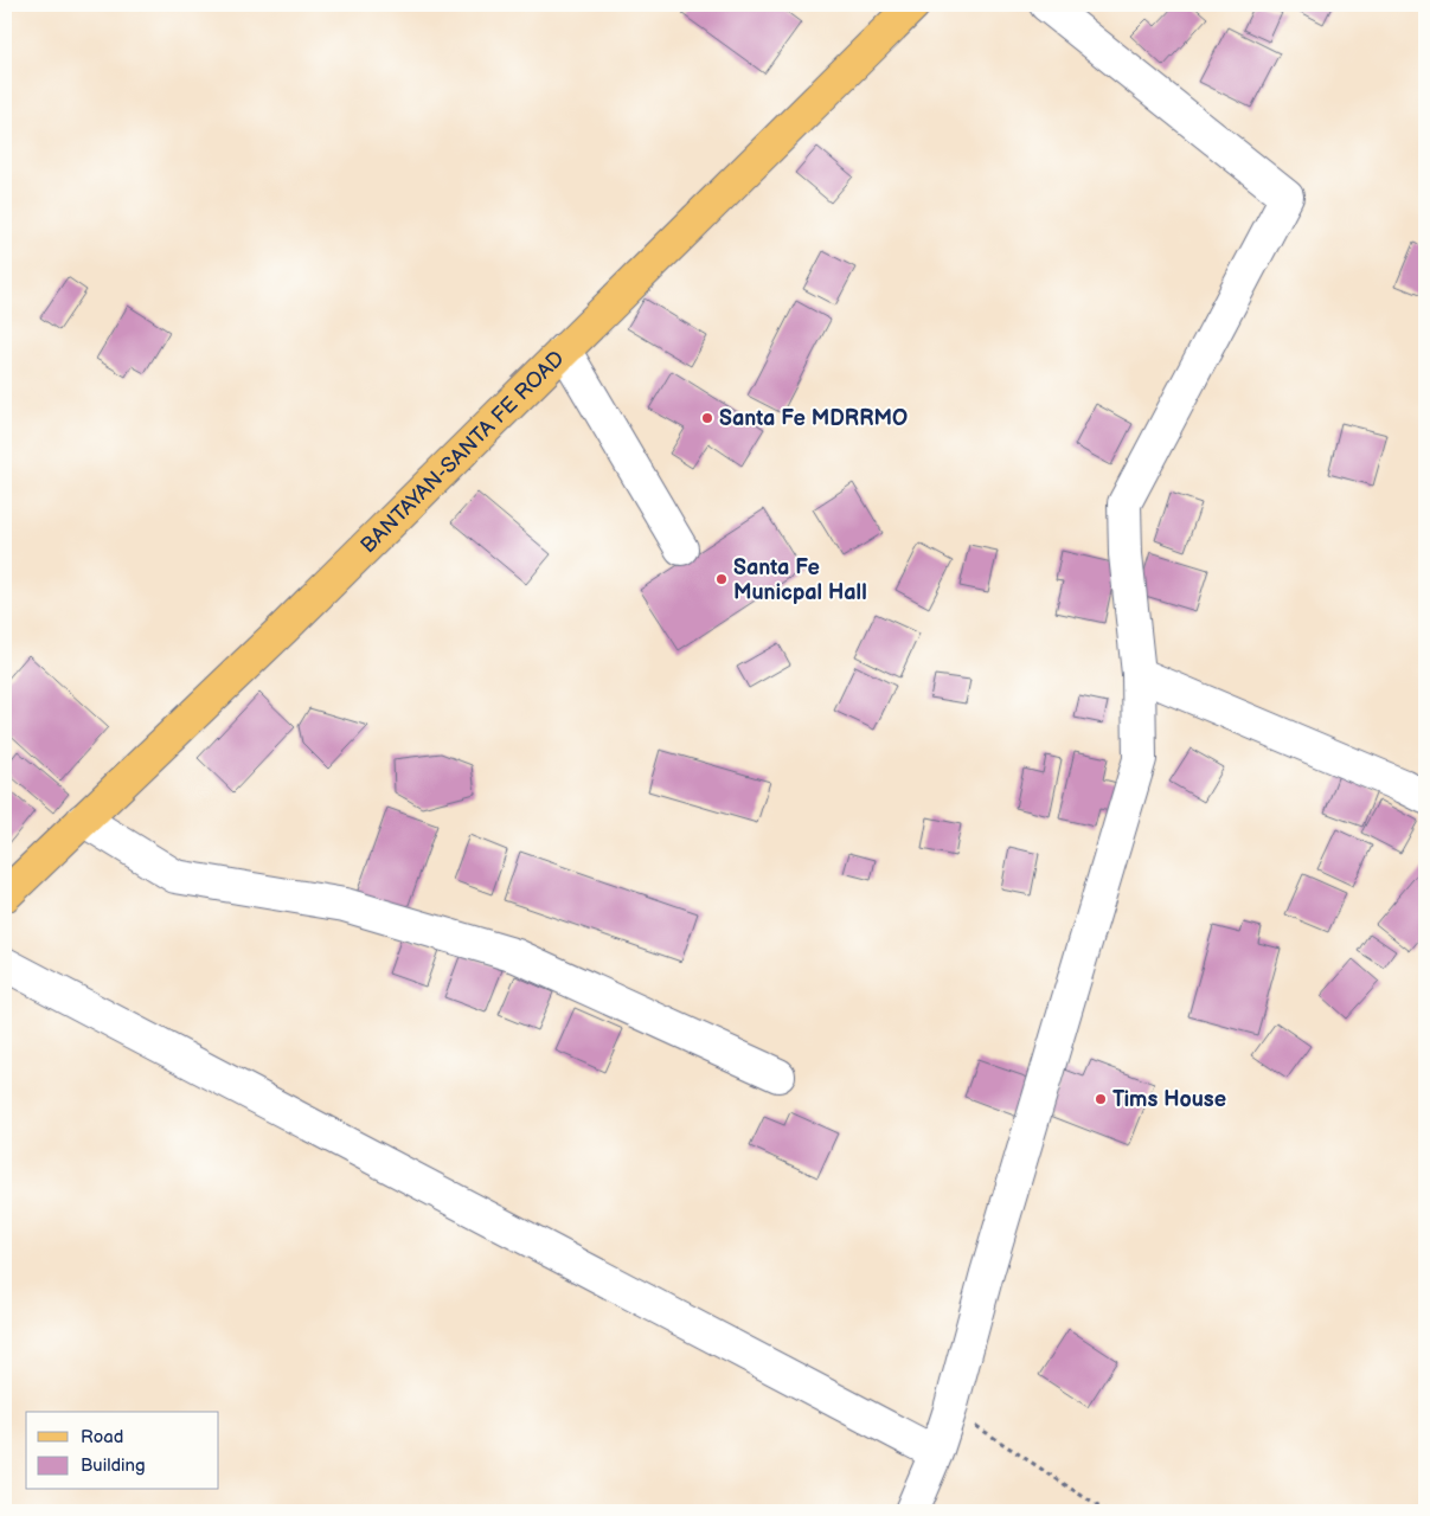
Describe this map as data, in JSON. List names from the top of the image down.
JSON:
{
  "streets": {
    "main road": ["BANTAYAN-SANTA FE ROAD"]
  },
  "places": ["Santa Fe MDRRMO", "Santa Fe Municpal Hall", "Tims House"],
  "legend": ["Road", "Building"]
}
